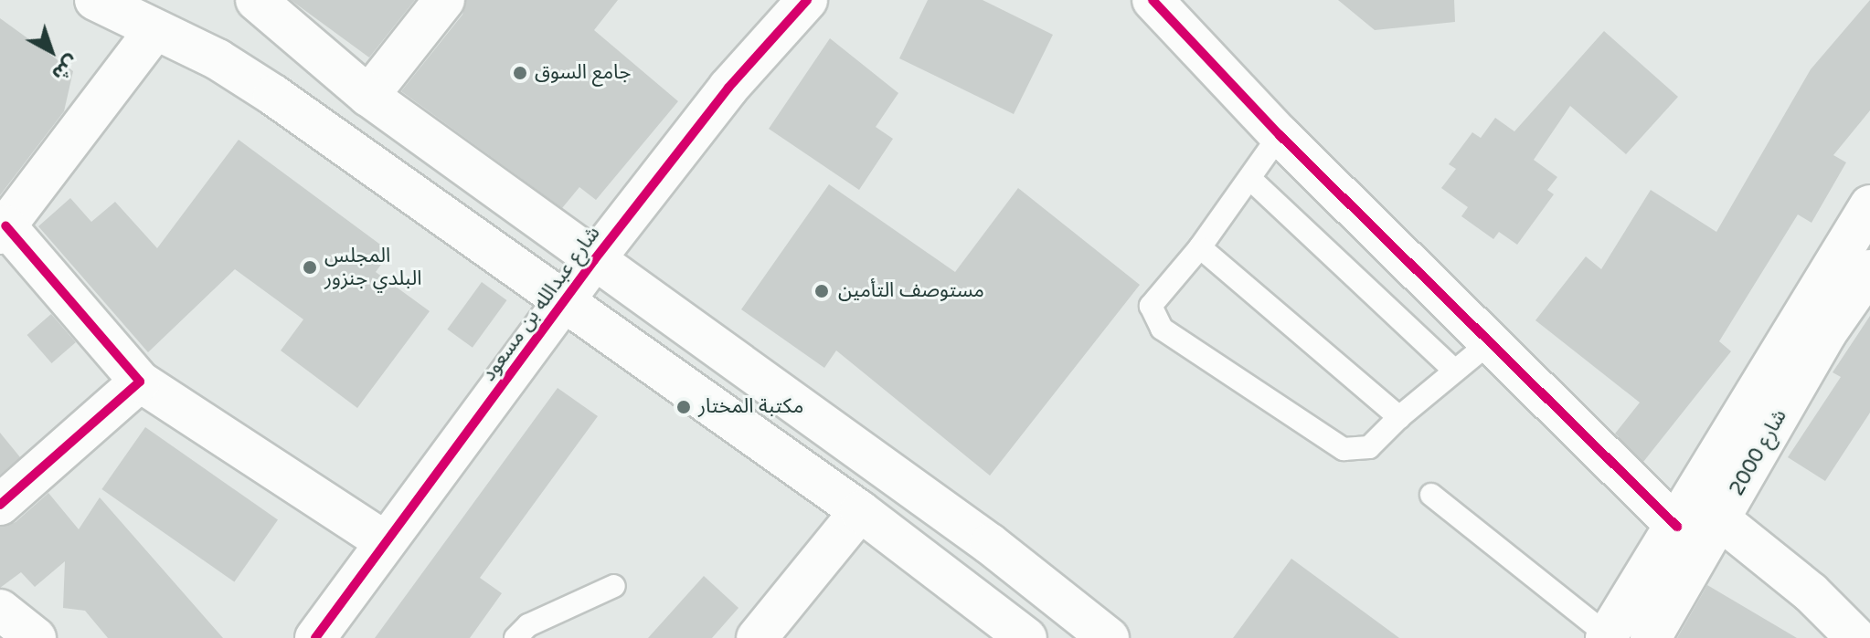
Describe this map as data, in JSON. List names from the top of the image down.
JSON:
{
  "streets": {
    "main road": ["شارع عبدالله بن مسعود", "شارع 2000"]
  },
  "places": [
    "جامع السوق",
    "المجلس البلدي جنزور",
    "مستوصف التأمين",
    "مكتبة المختار"
  ],
  "north": "bottom right"
}
